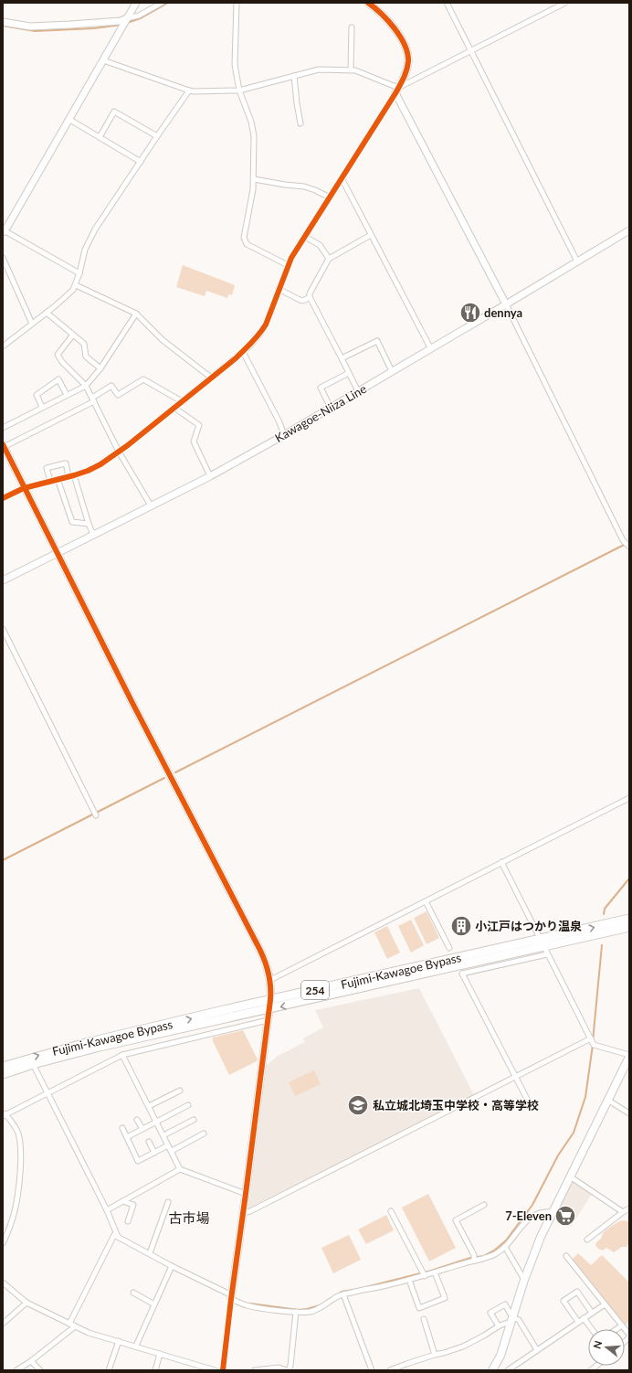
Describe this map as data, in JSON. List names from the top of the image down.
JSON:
{
  "streets": {
    "highway": ["Fujimi-Kawagoe Bypass", "254"],
    "street": ["Kawagoe-Niiza Line"]
  },
  "districts": ["古市場"],
  "places": {
    "restaurant": ["dennya"],
    "building": ["小江戸はつかり温泉"],
    "school or university": ["私立城北埼玉中学校・高等学校"],
    "supermarket": ["7-Eleven"]
  },
  "north": "left"
}
